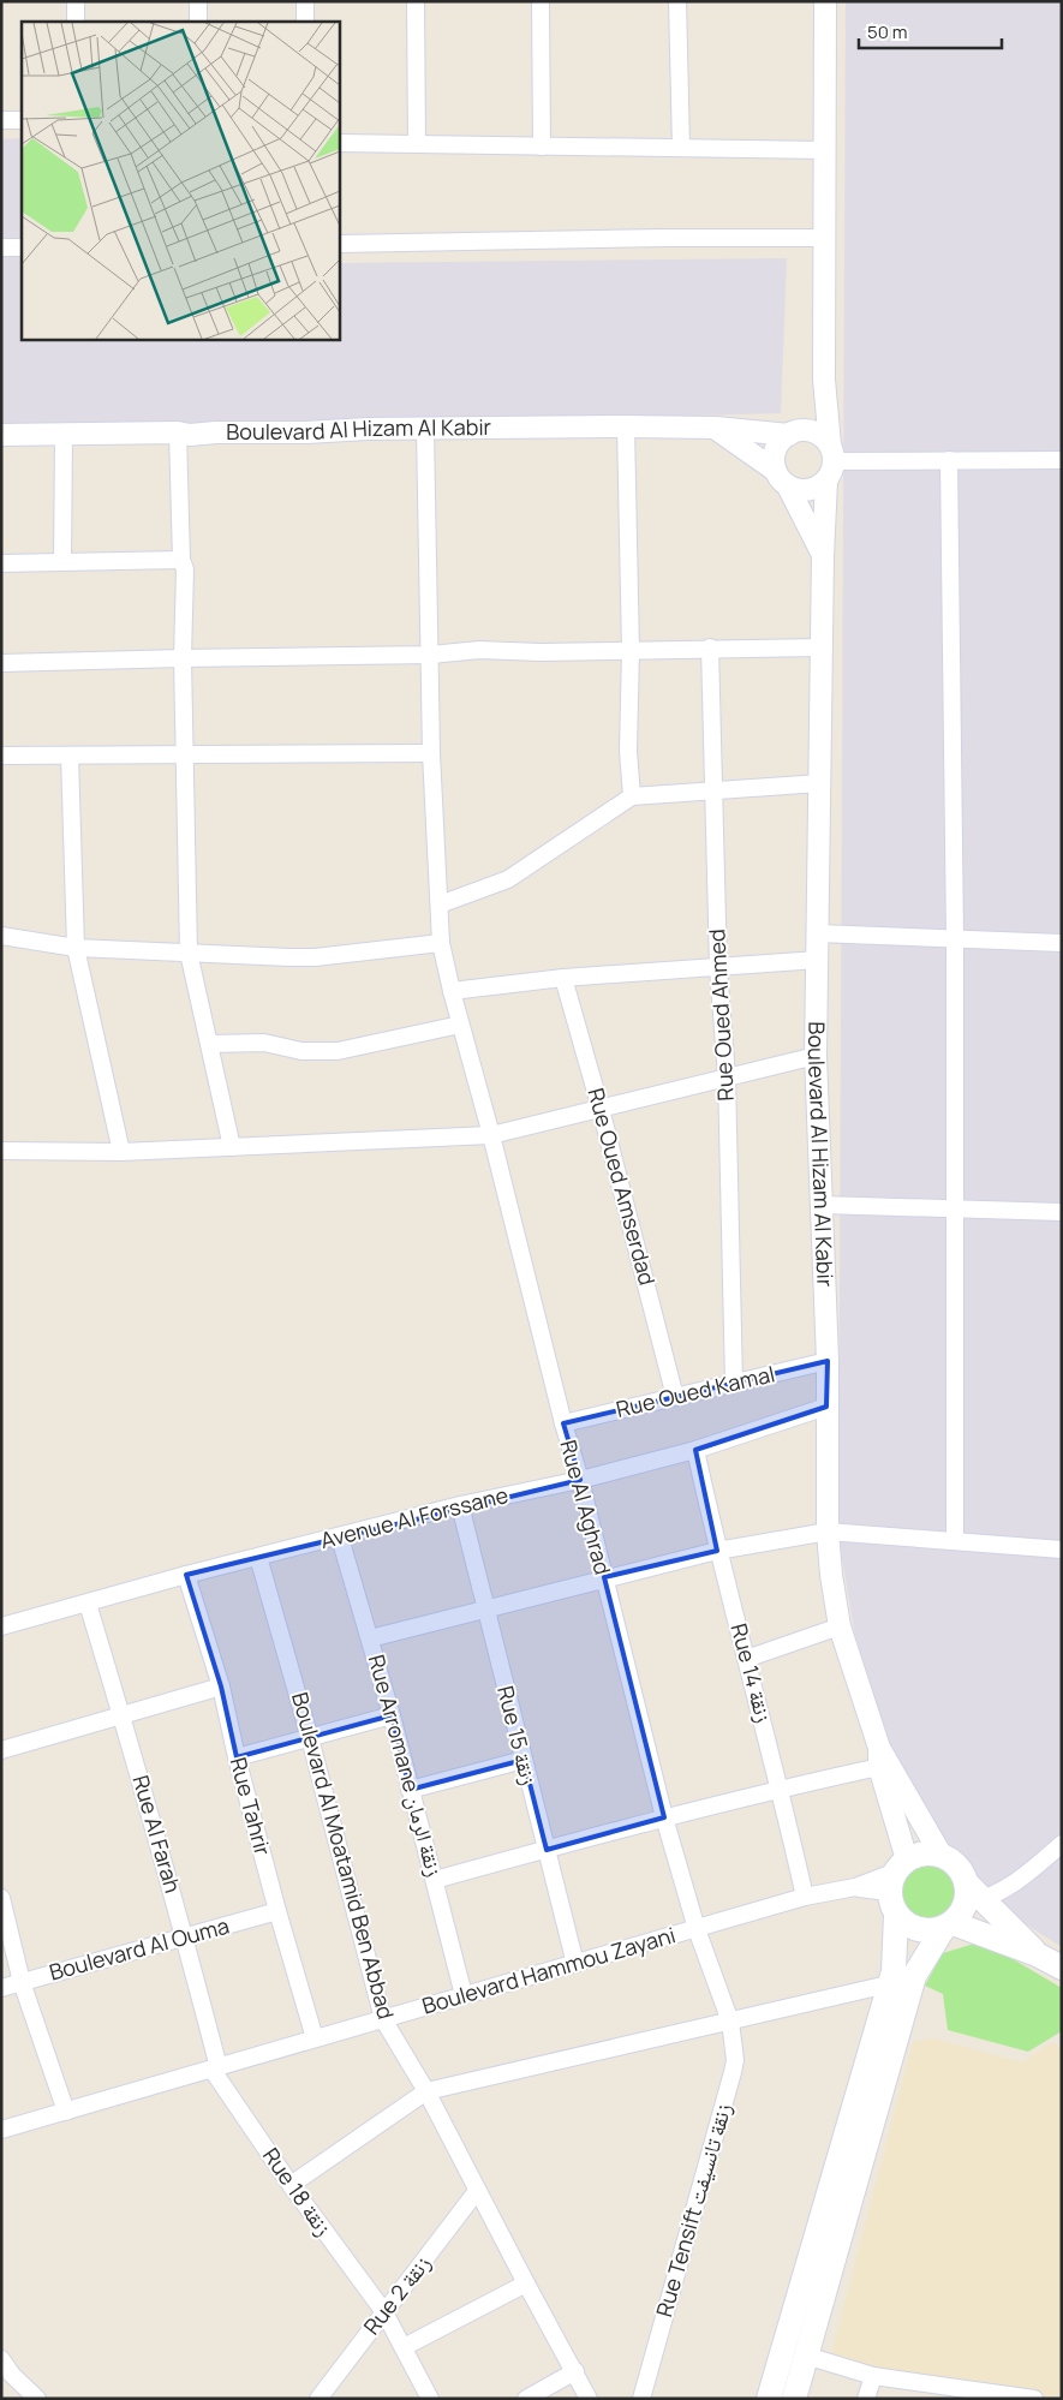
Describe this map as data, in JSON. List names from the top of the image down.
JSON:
{
  "streets": {
    "street": [
      "Boulevard Al Hizam Al Kabir",
      "Rue Oued Ahmed",
      "Rue Oued Amserdad",
      "Rue Oued Kamal",
      "Rue Al Aghrad",
      "Avenue Al Forssane",
      "Rue 14 زنقة",
      "Rue 15 زنقة",
      "Rue Arromane زنقة الرمان",
      "Rue Tahrir",
      "Rue Al Farah",
      "Boulevard Al Moatamid Ben Abbad",
      "Boulevard Al Ouma",
      "Boulevard Hammou Zayani",
      "Rue 18 زنقة",
      "Rue Tensift زنقة تانسيفت",
      "Rue 2 زنقة"
    ]
  },
  "crossings": [
    ["Boulevard Al Hizam Al Kabir", "Rue Oued Kamal"],
    ["Boulevard Al Hizam Al Kabir", "Rue Al Aghrad"],
    ["Boulevard Al Hizam Al Kabir", "Avenue Al Forssane"],
    ["Boulevard Al Hizam Al Kabir", "Boulevard Hammou Zayani"],
    ["Rue Oued Ahmed", "Rue Oued Kamal"],
    ["Rue Oued Amserdad", "Rue Oued Kamal"],
    ["Rue Oued Kamal", "Rue Al Aghrad"],
    ["Rue Al Aghrad", "Avenue Al Forssane"],
    ["Rue Al Aghrad", "Boulevard Hammou Zayani"],
    ["Rue Al Aghrad", "Rue Tensift زنقة تانسيفت"],
    ["Avenue Al Forssane", "Rue 14 زنقة"],
    ["Avenue Al Forssane", "Rue 15 زنقة"],
    ["Avenue Al Forssane", "Rue Arromane زنقة الرمان"],
    ["Avenue Al Forssane", "Rue Tahrir"],
    ["Avenue Al Forssane", "Rue Al Farah"],
    ["Avenue Al Forssane", "Boulevard Al Moatamid Ben Abbad"],
    ["Rue 14 زنقة", "Boulevard Hammou Zayani"],
    ["Rue 15 زنقة", "Boulevard Hammou Zayani"],
    ["Rue Arromane زنقة الرمان", "Boulevard Hammou Zayani"],
    ["Rue Tahrir", "Boulevard Al Ouma"],
    ["Rue Tahrir", "Boulevard Hammou Zayani"],
    ["Rue Al Farah", "Boulevard Al Ouma"],
    ["Rue Al Farah", "Boulevard Hammou Zayani"],
    ["Rue Al Farah", "Rue 18 زنقة"],
    ["Boulevard Al Moatamid Ben Abbad", "Boulevard Hammou Zayani"],
    ["Boulevard Al Moatamid Ben Abbad", "Rue 2 زنقة"],
    ["Boulevard Hammou Zayani", "Rue 18 زنقة"],
    ["Rue 18 زنقة", "Rue 2 زنقة"]
  ],
  "scale_bar": "50 m"
}
